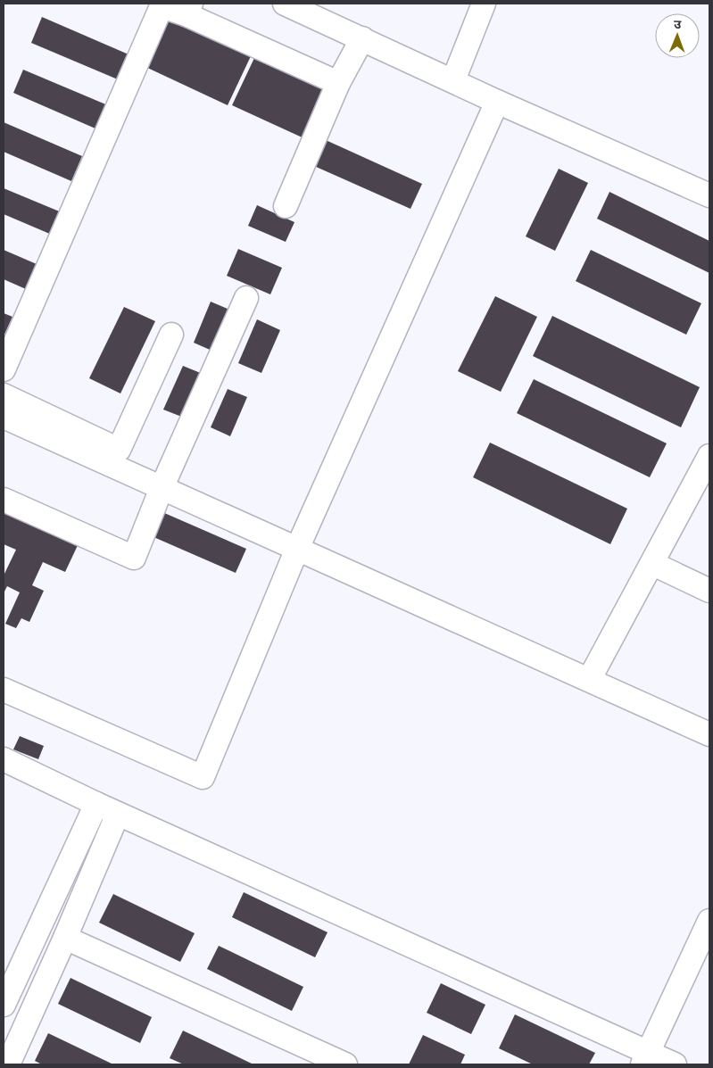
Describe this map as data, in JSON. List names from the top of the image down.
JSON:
{
  "north": "top"
}
